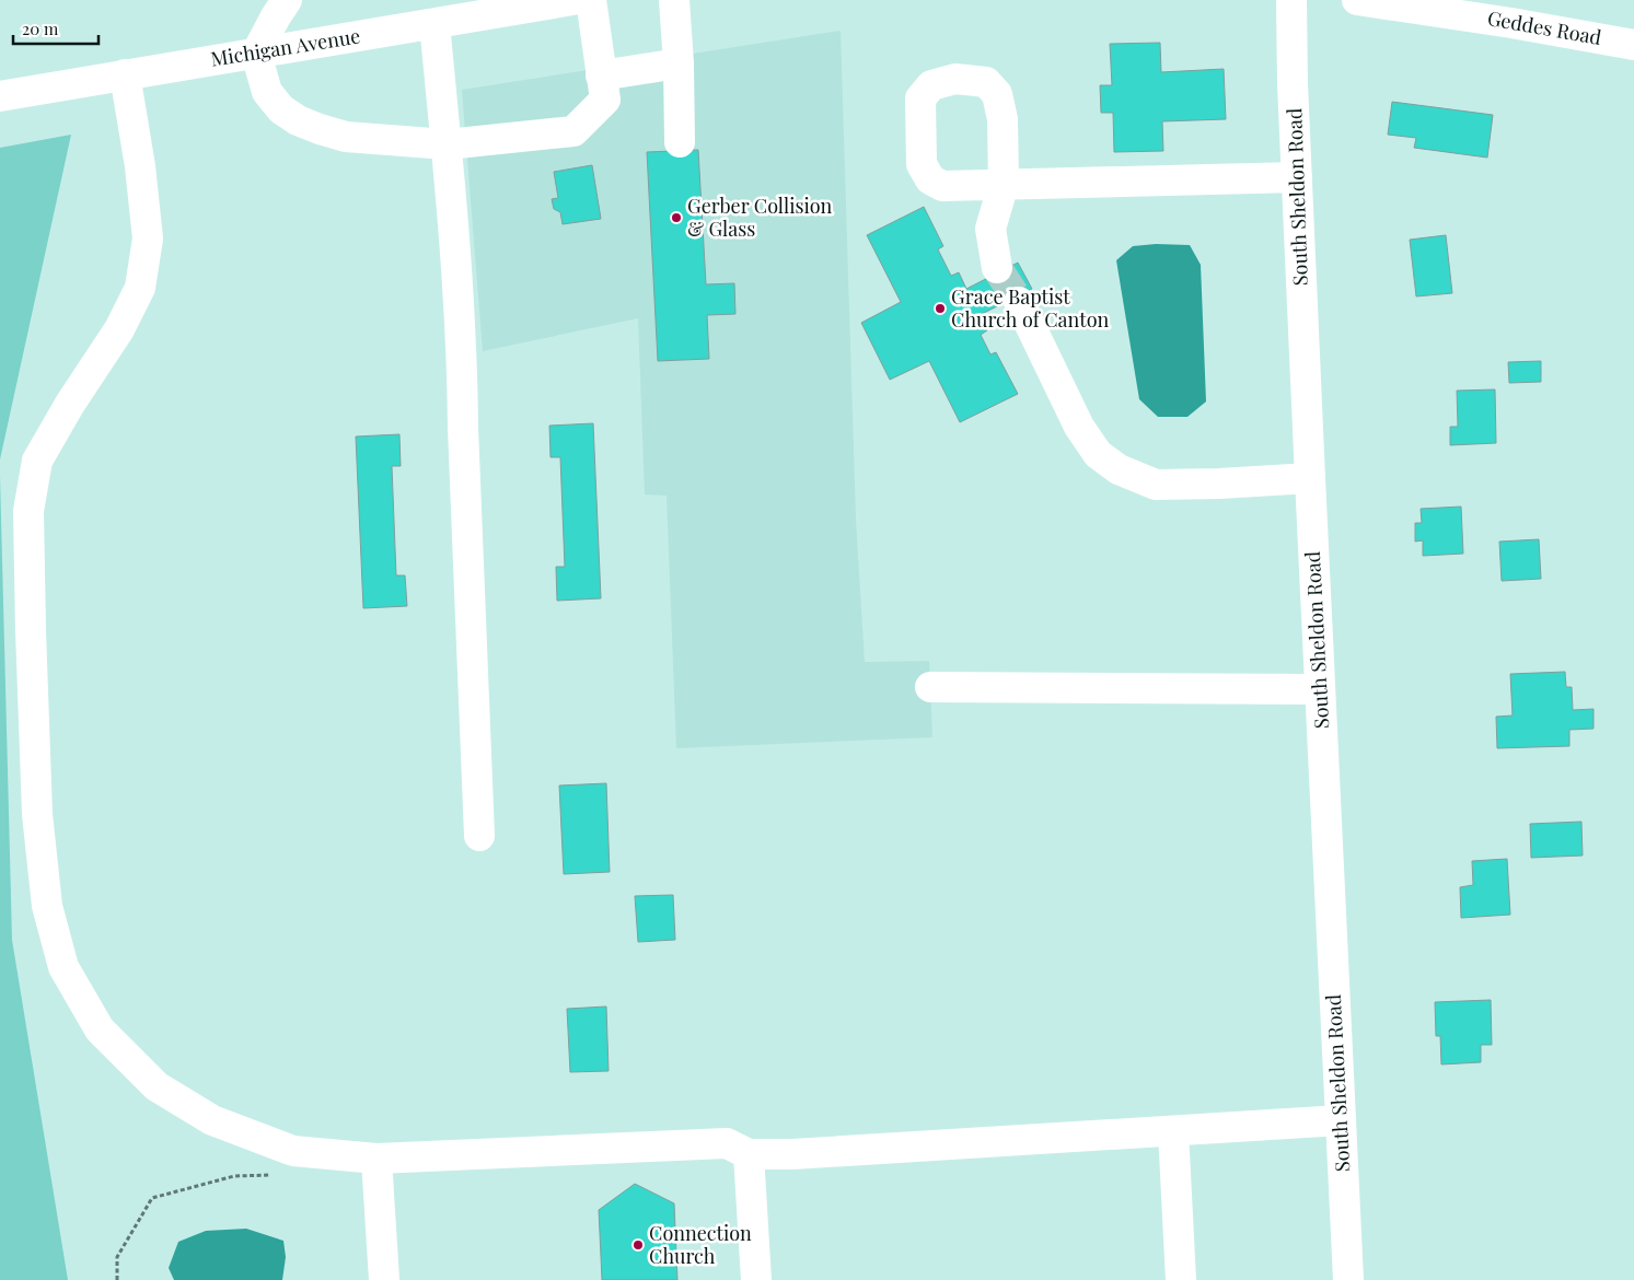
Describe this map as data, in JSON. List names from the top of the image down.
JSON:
{
  "streets": {
    "street": ["Geddes Road", "Michigan Avenue", "South Sheldon Road"]
  },
  "places": ["Gerber Collision & Glass", "Grace Baptist Church of Canton", "Connection Church"],
  "scale_bar": "20 m"
}
